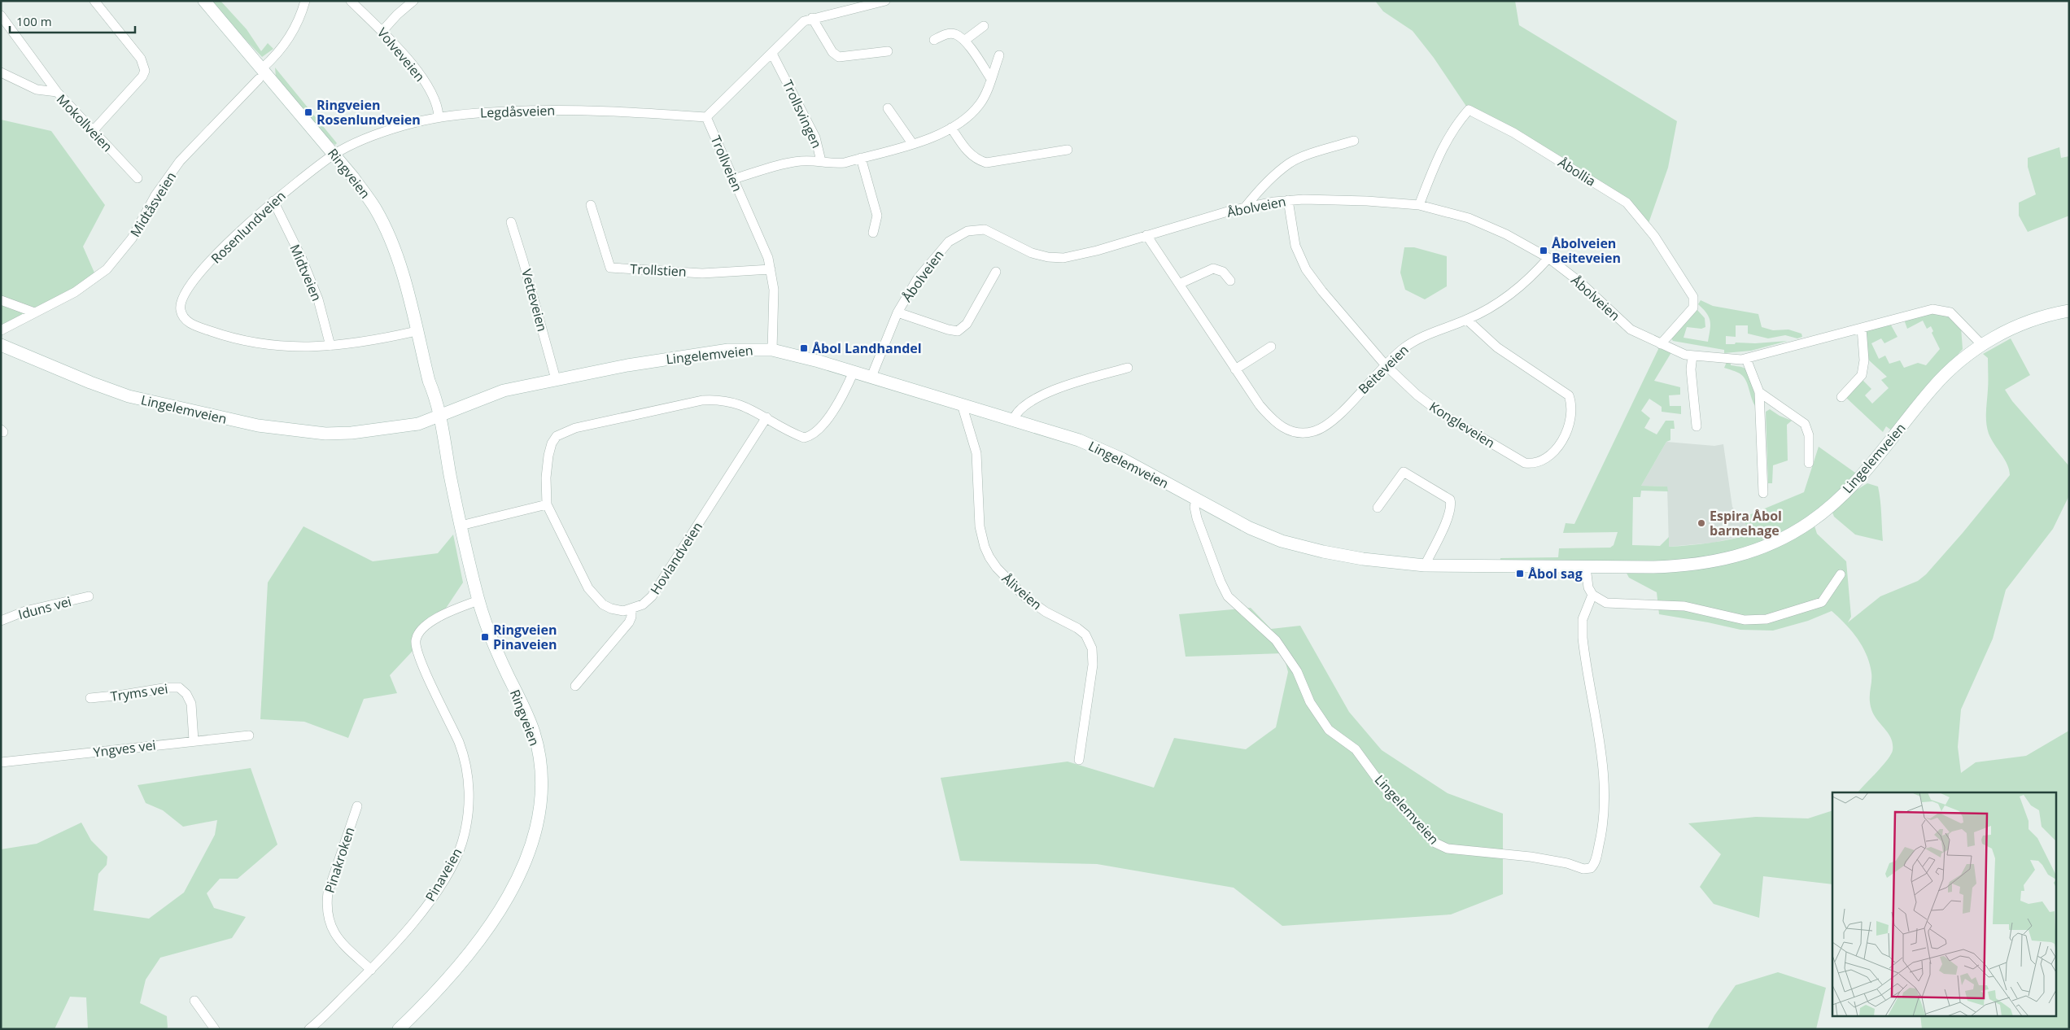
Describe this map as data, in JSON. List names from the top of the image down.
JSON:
{
  "streets": {
    "main road": ["Ringveien", "Lingelemveien"],
    "street": [
      "Volveveien",
      "Legdåsveien",
      "Trollsvingen",
      "Mokollveien",
      "Trollveien",
      "Åbollia",
      "Midtåsveien",
      "Åbolveien",
      "Rosenlundveien",
      "Trollstien",
      "Midtveien",
      "Vetteveien",
      "Beiteveien",
      "Kongleveien",
      "Hovlandveien",
      "Åliveien",
      "Iduns vei",
      "Tryms vei",
      "Yngves vei",
      "Pinakroken",
      "Pinaveien"
    ]
  },
  "crossings": [
    ["Volveveien", "Legdåsveien"],
    ["Legdåsveien", "Trollveien"],
    ["Legdåsveien", "Ringveien"],
    ["Legdåsveien", "Rosenlundveien"],
    ["Trollsvingen", "Trollveien"],
    ["Trollveien", "Trollstien"],
    ["Trollveien", "Lingelemveien"],
    ["Åbollia", "Åbolveien"],
    ["Ringveien", "Midtåsveien"],
    ["Ringveien", "Rosenlundveien"],
    ["Ringveien", "Lingelemveien"],
    ["Ringveien", "Pinaveien"],
    ["Åbolveien", "Lingelemveien"],
    ["Åbolveien", "Beiteveien"],
    ["Åbolveien", "Kongleveien"],
    ["Rosenlundveien", "Midtveien"],
    ["Vetteveien", "Lingelemveien"],
    ["Lingelemveien", "Åliveien"],
    ["Beiteveien", "Kongleveien"],
    ["Tryms vei", "Yngves vei"],
    ["Pinakroken", "Pinaveien"]
  ],
  "places": {
    "transit": [
      "Ringveien Rosenlundveien",
      "Åbolveien Beiteveien",
      "Åbol Landhandel",
      "Åbol sag",
      "Ringveien Pinaveien"
    ],
    "other": ["Espira Åbol barnehage"]
  },
  "scale_bar": "100 m"
}
